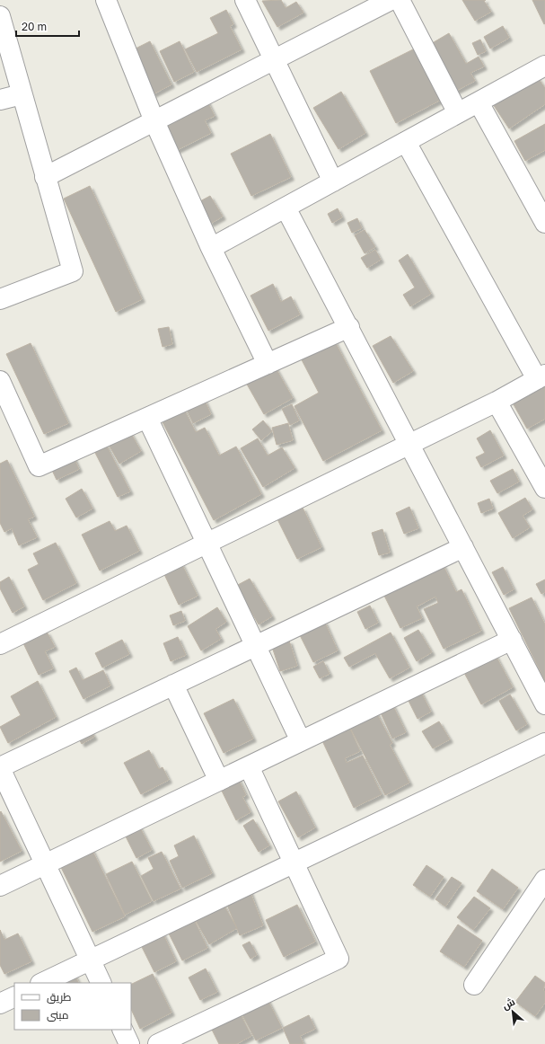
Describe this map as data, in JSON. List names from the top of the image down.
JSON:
{
  "legend": ["طريق", "مبنى"],
  "scale_bar": "20 m",
  "north": "top left"
}
